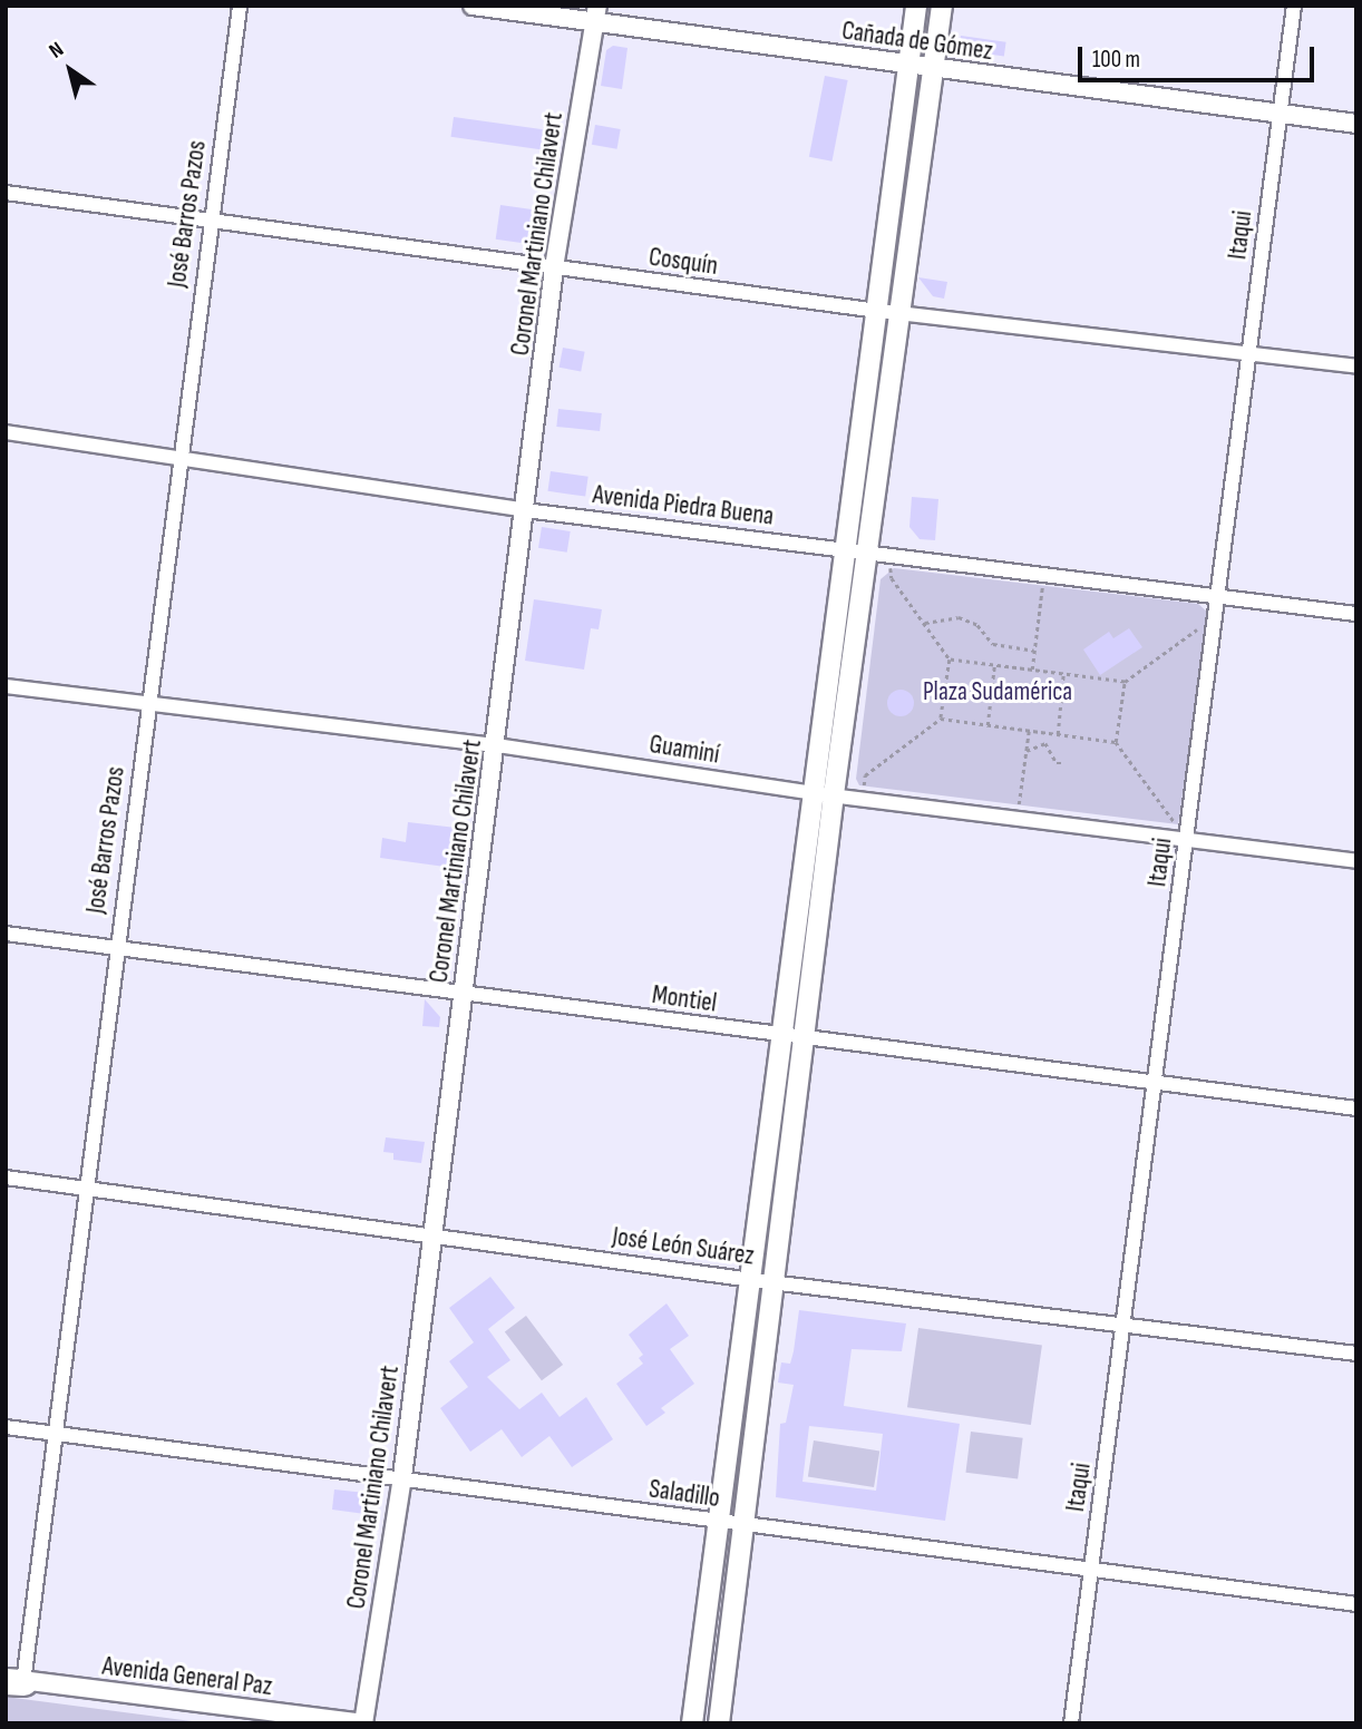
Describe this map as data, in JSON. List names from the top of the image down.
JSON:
{
  "streets": {
    "street": [
      "Cañada de Gómez",
      "José Barros Pazos",
      "Coronel Martiniano Chilavert",
      "Itaqui",
      "Cosquín",
      "Avenida Piedra Buena",
      "Guaminí",
      "Montiel",
      "José León Suárez",
      "Saladillo",
      "Avenida General Paz"
    ]
  },
  "crossings": [
    ["Cañada de Gómez", "Coronel Martiniano Chilavert"],
    ["Cañada de Gómez", "Itaqui"],
    ["José Barros Pazos", "Cosquín"],
    ["José Barros Pazos", "Avenida Piedra Buena"],
    ["José Barros Pazos", "Guaminí"],
    ["José Barros Pazos", "Montiel"],
    ["José Barros Pazos", "José León Suárez"],
    ["José Barros Pazos", "Saladillo"],
    ["José Barros Pazos", "Avenida General Paz"],
    ["Coronel Martiniano Chilavert", "Cosquín"],
    ["Coronel Martiniano Chilavert", "Avenida Piedra Buena"],
    ["Coronel Martiniano Chilavert", "Guaminí"],
    ["Coronel Martiniano Chilavert", "Montiel"],
    ["Coronel Martiniano Chilavert", "José León Suárez"],
    ["Coronel Martiniano Chilavert", "Saladillo"],
    ["Coronel Martiniano Chilavert", "Avenida General Paz"],
    ["Itaqui", "Cosquín"],
    ["Itaqui", "Avenida Piedra Buena"],
    ["Itaqui", "Guaminí"],
    ["Itaqui", "Montiel"],
    ["Itaqui", "José León Suárez"],
    ["Itaqui", "Saladillo"]
  ],
  "parks": ["Plaza Sudamérica"],
  "scale_bar": "100 m",
  "north": "top left"
}
